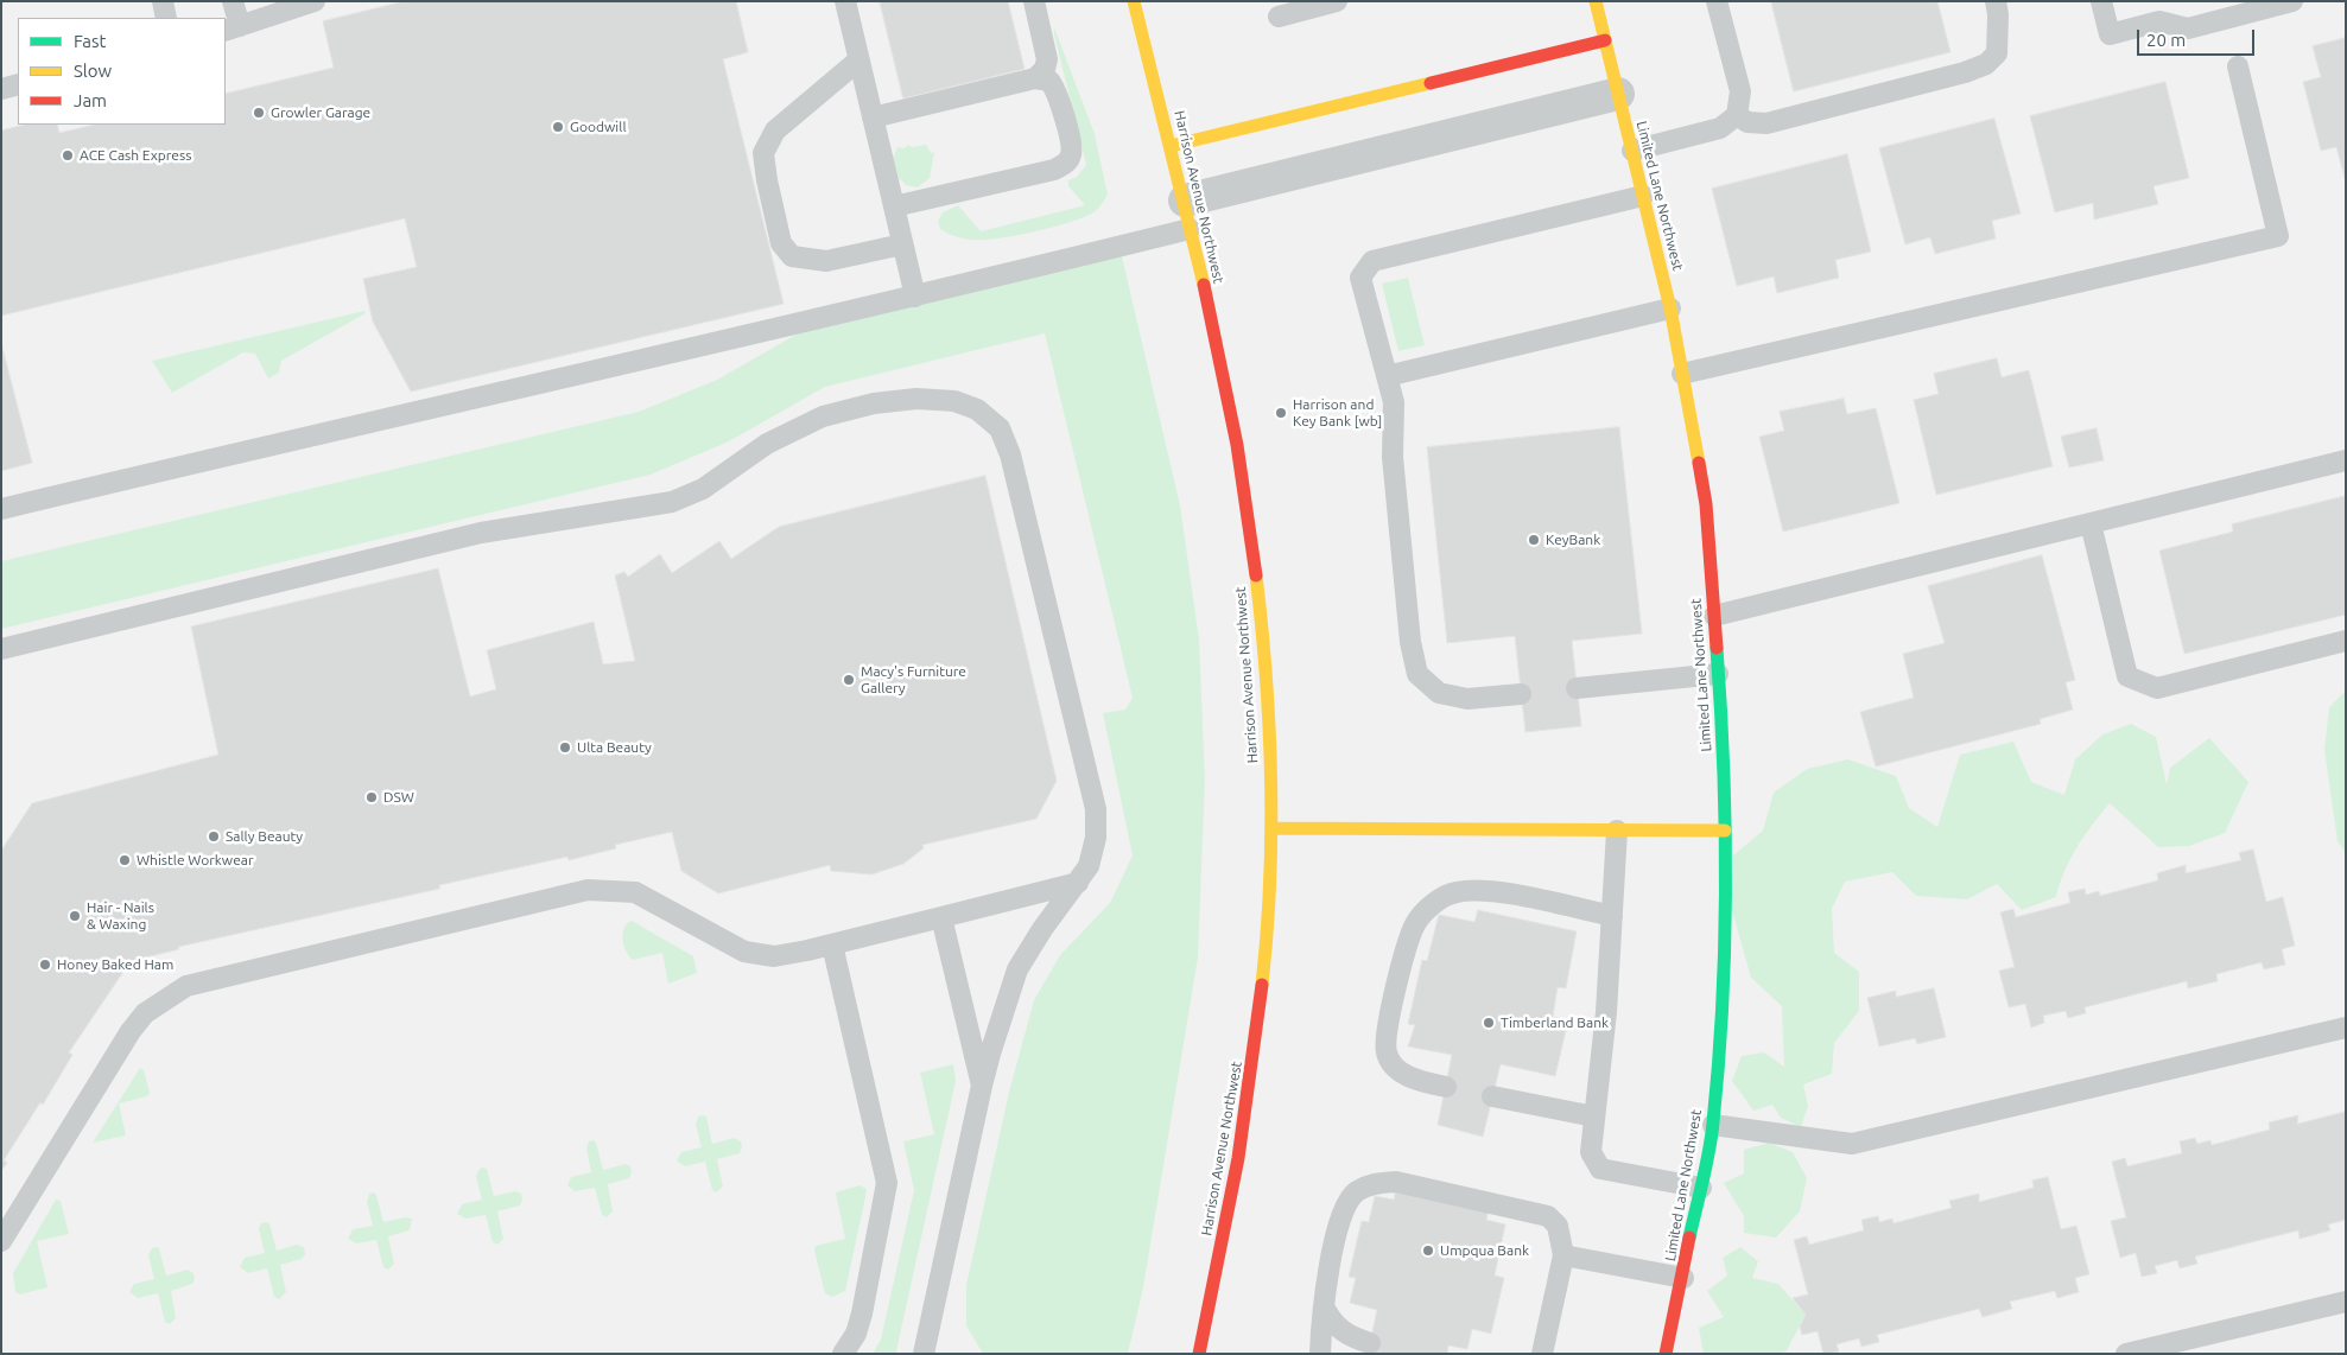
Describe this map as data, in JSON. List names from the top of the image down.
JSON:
{
  "streets": {
    "street": ["Limited Lane Northwest", "Harrison Avenue Northwest"]
  },
  "places": [
    "Growler Garage",
    "Goodwill",
    "ACE Cash Express",
    "Harrison and Key Bank [wb]",
    "KeyBank",
    "Macy's Furniture Gallery",
    "Ulta Beauty",
    "DSW",
    "Sally Beauty",
    "Whistle Workwear",
    "Hair - Nails & Waxing",
    "Honey Baked Ham",
    "Timberland Bank",
    "Umpqua Bank"
  ],
  "legend": ["Fast", "Slow", "Jam"],
  "scale_bar": "20 m"
}
